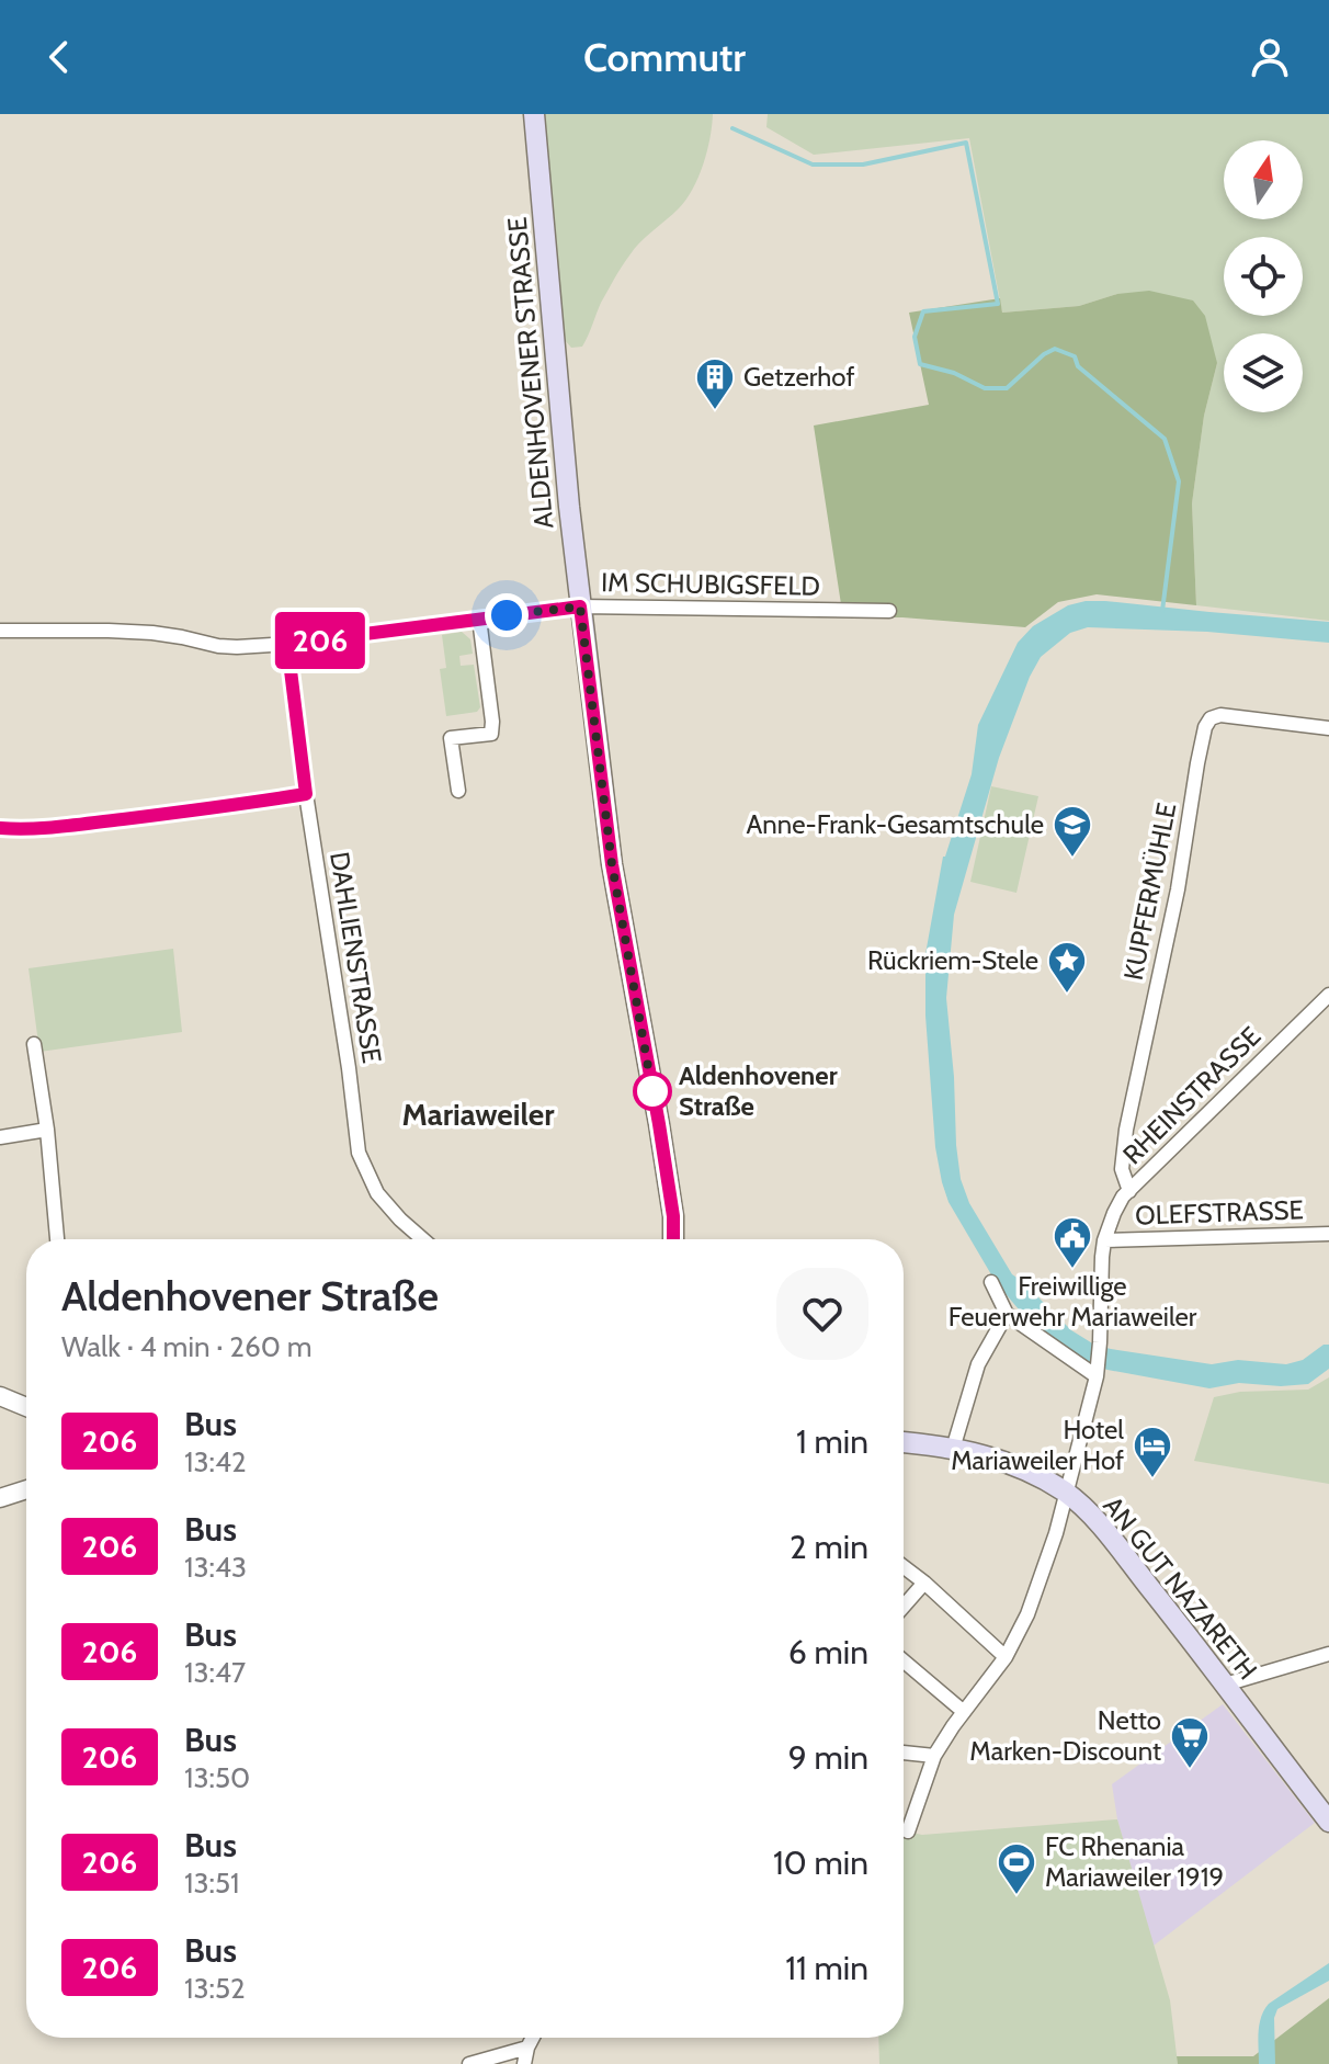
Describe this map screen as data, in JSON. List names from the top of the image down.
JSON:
{
  "streets": {
    "main road": ["ALDENHOVENER STRASSE", "AN GUT NAZARETH"],
    "street": [
      "IM SCHUBIGSFELD",
      "KUPFERMÜHLE",
      "DAHLIENSTRASSE",
      "RHEINSTRASSE",
      "OLEFSTRASSE"
    ]
  },
  "crossings": [
    ["ALDENHOVENER STRASSE", "IM SCHUBIGSFELD"],
    ["IM SCHUBIGSFELD", "DAHLIENSTRASSE"],
    ["KUPFERMÜHLE", "RHEINSTRASSE"],
    ["RHEINSTRASSE", "OLEFSTRASSE"],
    ["OLEFSTRASSE", "AN GUT NAZARETH"]
  ],
  "districts": ["Mariaweiler"],
  "places": {
    "building": ["Getzerhof"],
    "school or university": ["Anne-Frank-Gesamtschule"],
    "place": ["Rückriem-Stele"],
    "other": ["Aldenhovener Straße"],
    "public building": ["Freiwillige Feuerwehr Mariaweiler"],
    "hotel": ["Hotel Mariaweiler Hof"],
    "supermarket": ["Netto Marken-Discount"],
    "sports": ["FC Rhenania Mariaweiler 1919"]
  },
  "lines": ["bus line 206"],
  "north": "top",
  "page": {
    "header": "Commutr",
    "on_map": "206",
    "heading": ["Aldenhovener Straße", "Walk · 4 min · 260 m"],
    "list": [
      {
        "mark": "206",
        "name": "Bus",
        "note": "13:42",
        "value": "1 min"
      },
      {
        "mark": "206",
        "name": "Bus",
        "note": "13:43",
        "value": "2 min"
      },
      {
        "mark": "206",
        "name": "Bus",
        "note": "13:47",
        "value": "6 min"
      },
      {
        "mark": "206",
        "name": "Bus",
        "note": "13:50",
        "value": "9 min"
      },
      {
        "mark": "206",
        "name": "Bus",
        "note": "13:51",
        "value": "10 min"
      },
      {
        "mark": "206",
        "name": "Bus",
        "note": "13:52",
        "value": "11 min"
      }
    ]
  }
}
